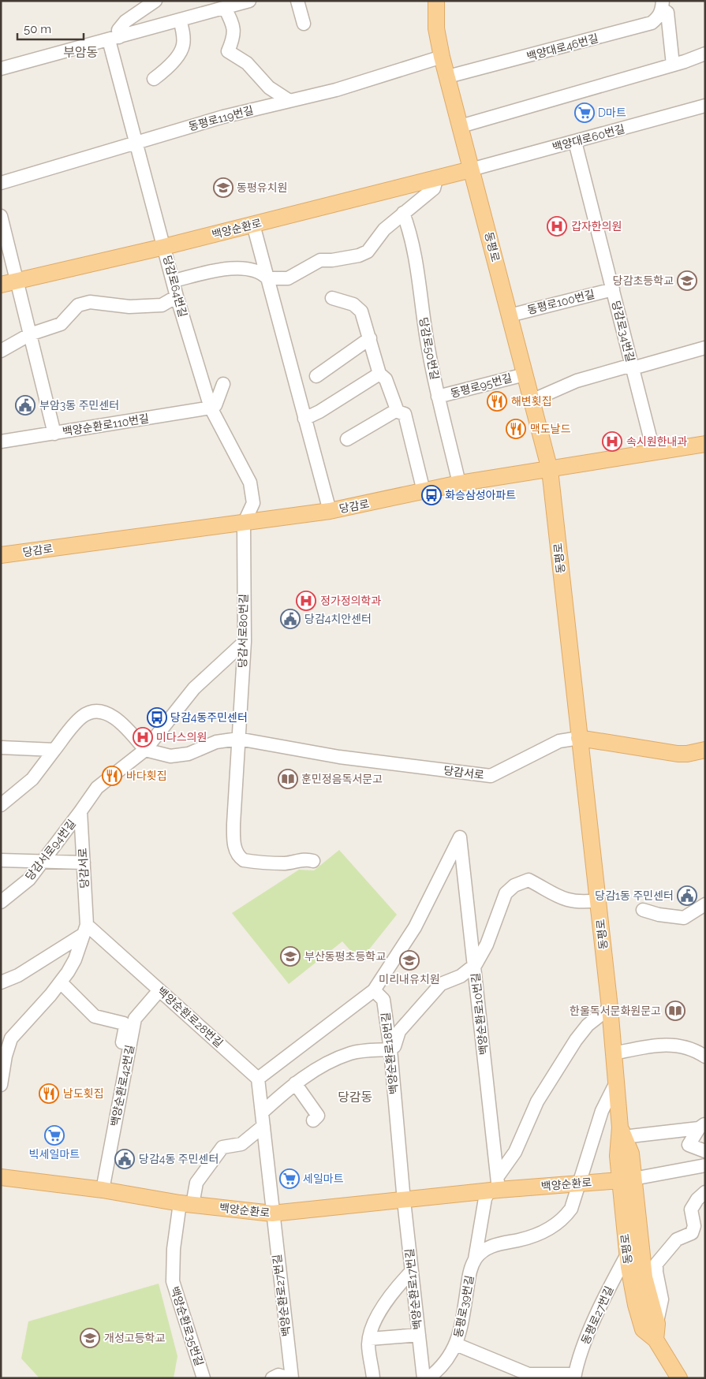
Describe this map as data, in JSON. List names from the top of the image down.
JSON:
{
  "streets": {
    "main road": [
      "백양순환로",
      "동평로",
      "당감로",
      "당감서로"
    ],
    "street": [
      "백양대로46번길",
      "동평로119번길",
      "백양대로60번길",
      "당감로64번길",
      "동평로100번길",
      "당감로34번길",
      "당감로50번길",
      "동평로95번길",
      "백양순환로110번길",
      "당감서로80번길",
      "당감서로94번길",
      "백양순환로10번길",
      "백양순환로28번길",
      "백양순환로18번길",
      "백양순환로42번길",
      "백양순환로17번길",
      "백양순환로27번길",
      "동평로39번길",
      "동평로27번길",
      "백양순환로35번길"
    ]
  },
  "crossings": [
    ["백양대로46번길", "동평로"],
    ["동평로119번길", "동평로"],
    ["동평로119번길", "당감로64번길"],
    ["백양대로60번길", "백양순환로"],
    ["백양대로60번길", "동평로"],
    ["백양대로60번길", "당감로34번길"],
    ["백양순환로", "동평로"],
    ["백양순환로", "당감로64번길"],
    ["백양순환로", "백양순환로10번길"],
    ["백양순환로", "백양순환로18번길"],
    ["백양순환로", "백양순환로42번길"],
    ["백양순환로", "백양순환로17번길"],
    ["백양순환로", "백양순환로27번길"],
    ["백양순환로", "백양순환로35번길"],
    ["동평로", "동평로100번길"],
    ["동평로", "동평로95번길"],
    ["동평로", "당감로"],
    ["동평로", "당감서로"],
    ["동평로", "동평로27번길"],
    ["당감로64번길", "백양순환로110번길"],
    ["당감로64번길", "당감로"],
    ["당감로64번길", "당감서로80번길"],
    ["동평로100번길", "당감로34번길"],
    ["당감로34번길", "당감로"],
    ["당감로50번길", "동평로95번길"],
    ["당감로50번길", "당감로"],
    ["당감로", "당감서로80번길"],
    ["당감서로80번길", "당감서로"],
    ["당감서로", "당감서로94번길"],
    ["당감서로", "백양순환로28번길"],
    ["백양순환로10번길", "백양순환로18번길"],
    ["백양순환로28번길", "백양순환로42번길"],
    ["백양순환로18번길", "백양순환로17번길"]
  ],
  "districts": ["부암동", "당감동"],
  "places": {
    "supermarket": ["D마트", "빅세일마트", "세일마트"],
    "school or university": [
      "동평유치원",
      "당감초등학교",
      "부산동평초등학교",
      "미리내유치원",
      "개성고등학교"
    ],
    "hospital": [
      "갑자한의원",
      "속시원한내과",
      "정가정의학과",
      "미다스의원"
    ],
    "restaurant": [
      "해변횟집",
      "맥도날드",
      "바다횟집",
      "남도횟집"
    ],
    "public building": [
      "부암3동 주민센터",
      "당감4치안센터",
      "당감1동 주민센터",
      "당감4동 주민센터"
    ],
    "bus stop": ["화승삼성아파트", "당감4동주민센터"],
    "library": ["훈민정음독서문고", "한울독서문화원문고"]
  },
  "scale_bar": "50 m"
}
